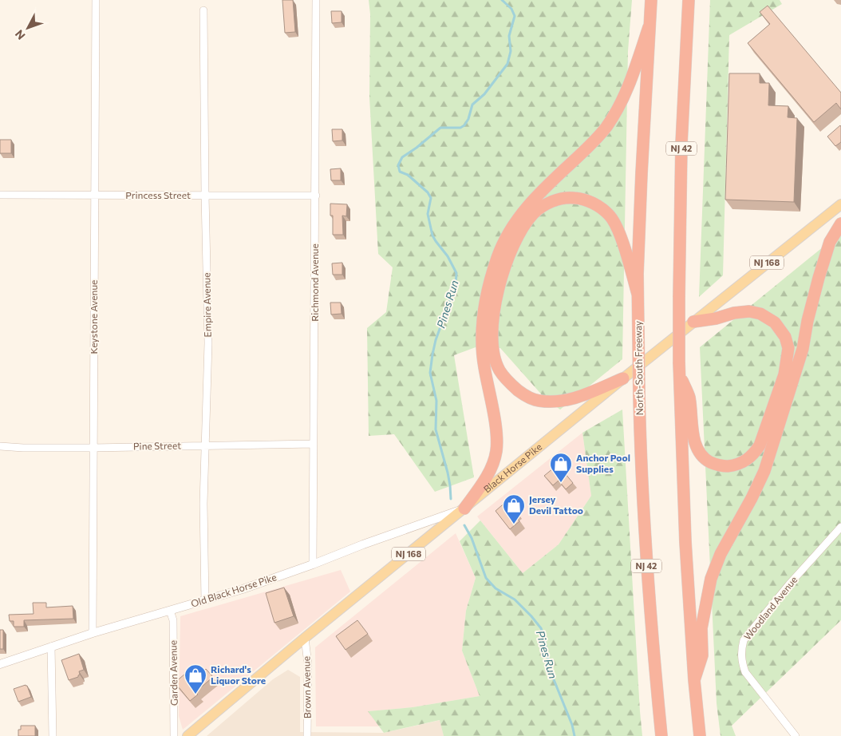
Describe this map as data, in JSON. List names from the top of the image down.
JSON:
{
  "streets": {
    "highway": ["NJ 42", "North-South Freeway"],
    "main road": ["NJ 168", "Black Horse Pike"],
    "street": [
      "Princess Street",
      "Richmond Avenue",
      "Empire Avenue",
      "Keystone Avenue",
      "Pine Street",
      "Old Black Horse Pike",
      "Woodland Avenue",
      "Garden Avenue",
      "Brown Avenue"
    ]
  },
  "crossings": [
    ["Princess Street", "Richmond Avenue"],
    ["Princess Street", "Empire Avenue"],
    ["Princess Street", "Keystone Avenue"],
    ["Richmond Avenue", "Pine Street"],
    ["Richmond Avenue", "Old Black Horse Pike"],
    ["Empire Avenue", "Pine Street"],
    ["Empire Avenue", "Old Black Horse Pike"],
    ["Keystone Avenue", "Pine Street"],
    ["Keystone Avenue", "Old Black Horse Pike"],
    ["Black Horse Pike", "Old Black Horse Pike"],
    ["Black Horse Pike", "Brown Avenue"],
    ["Old Black Horse Pike", "Garden Avenue"]
  ],
  "water": ["Pines Run"],
  "places": {
    "shop": ["Anchor Pool Supplies", "Jersey Devil Tattoo", "Richard's Liquor Store"]
  },
  "north": "bottom left"
}
